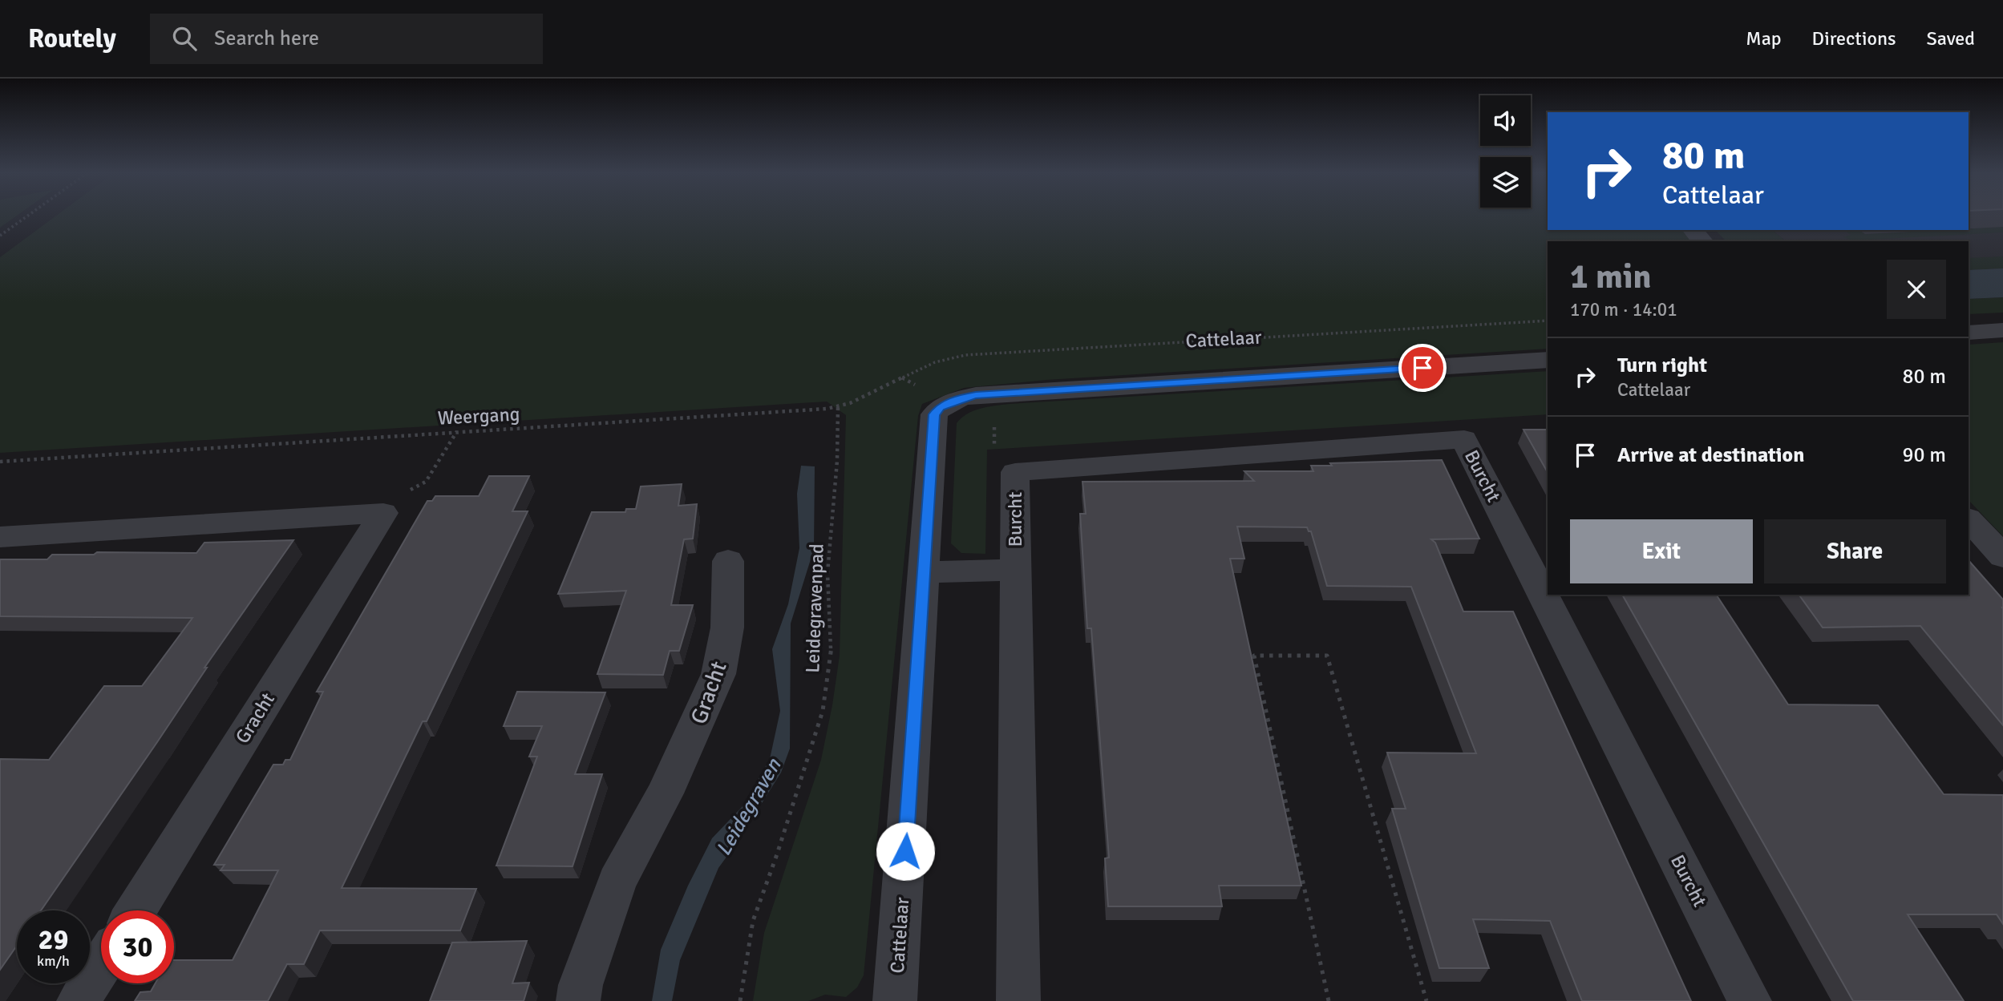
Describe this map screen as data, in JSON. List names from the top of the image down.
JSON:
{
  "streets": {
    "street": ["Cattelaar", "Burcht", "Gracht"],
    "path": ["Weergang", "Leidegravenpad"]
  },
  "crossings": [
    ["Cattelaar", "Weergang"],
    ["Cattelaar", "Burcht"],
    ["Weergang", "Leidegravenpad"]
  ],
  "water": ["Leidegraven"],
  "page": {
    "header": "Routely",
    "search": "Search here",
    "nav": ["Map", "Directions", "Saved"],
    "turn": ["80 m", "Cattelaar"],
    "heading": ["1 min", "170 m · 14:01"],
    "list": [
      {
        "name": "Turn right",
        "note": "Cattelaar",
        "value": "80 m"
      },
      {
        "name": "Arrive at destination",
        "value": "90 m"
      }
    ],
    "buttons": ["Exit", "Share"],
    "speed": "29 km/h",
    "limit": "30"
  }
}
